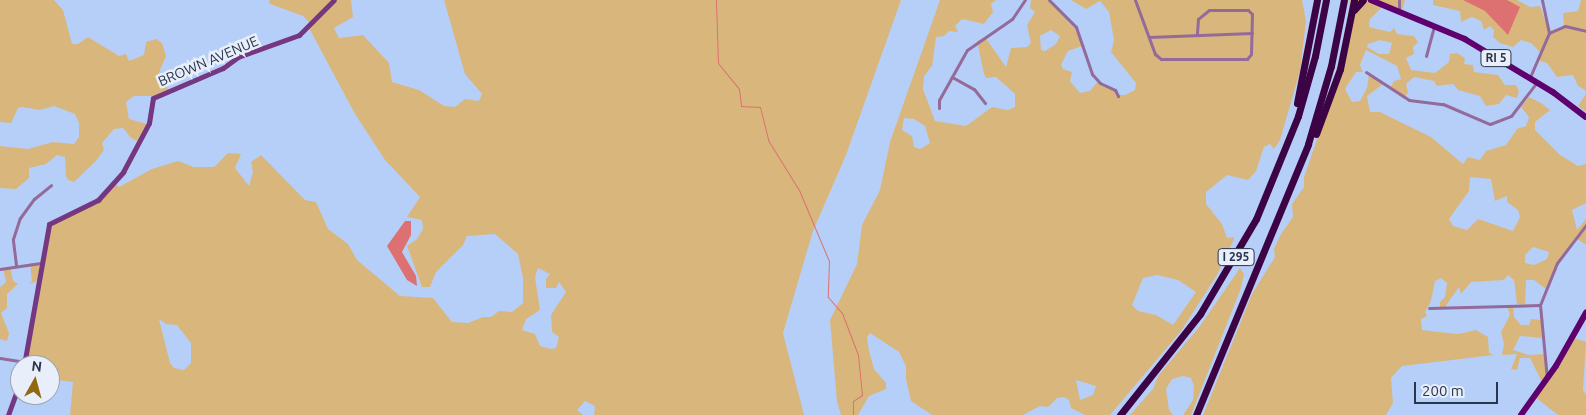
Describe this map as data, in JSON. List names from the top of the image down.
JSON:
{
  "streets": {
    "highway": ["I 295"],
    "main road": ["RI 5"],
    "street": ["BROWN AVENUE"]
  },
  "scale_bar": "200 m",
  "north": "top"
}
